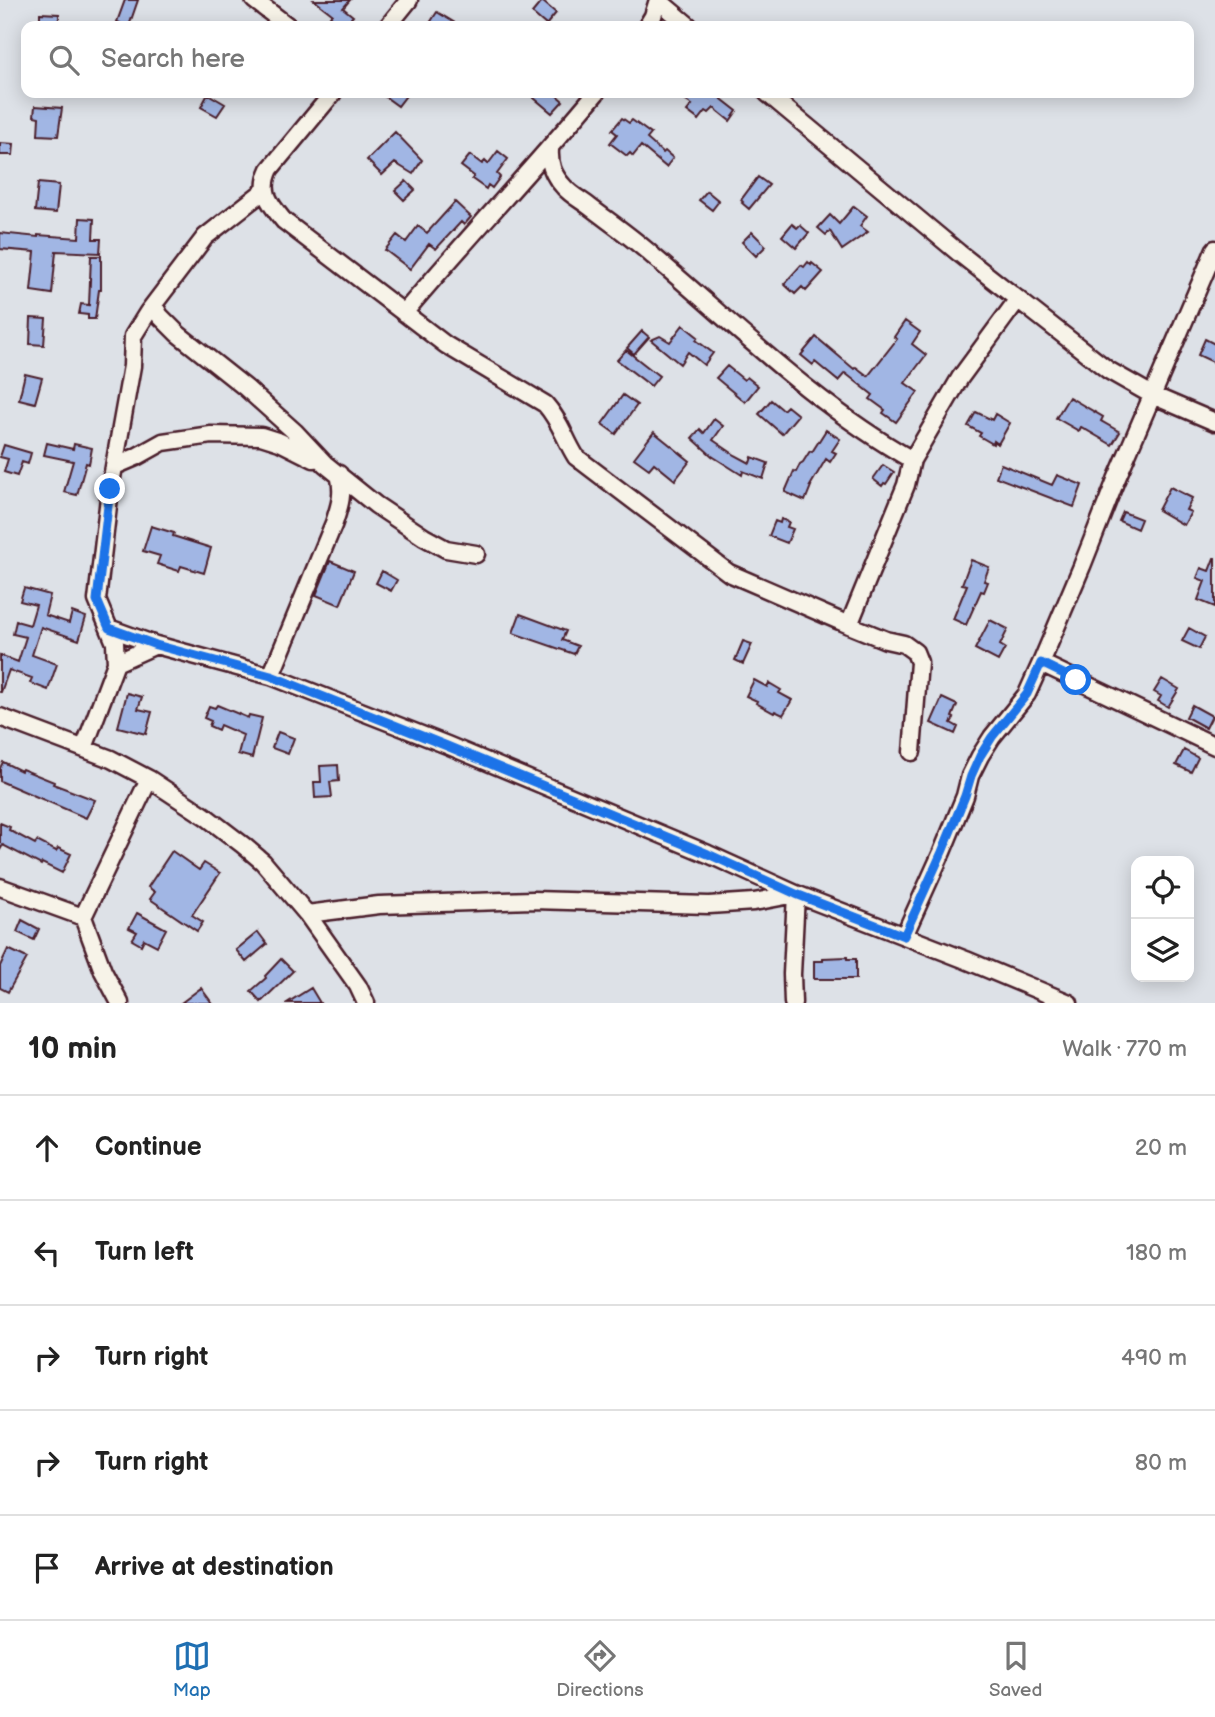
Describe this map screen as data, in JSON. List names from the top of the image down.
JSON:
{
  "page": {
    "search": "Search here",
    "heading": ["10 min", "Walk · 770 m"],
    "list": [
      ["Continue", "20 m"],
      ["Turn left", "180 m"],
      ["Turn right", "490 m"],
      ["Turn right", "80 m"],
      "Arrive at destination"
    ],
    "nav": ["Map", "Directions", "Saved"]
  }
}
